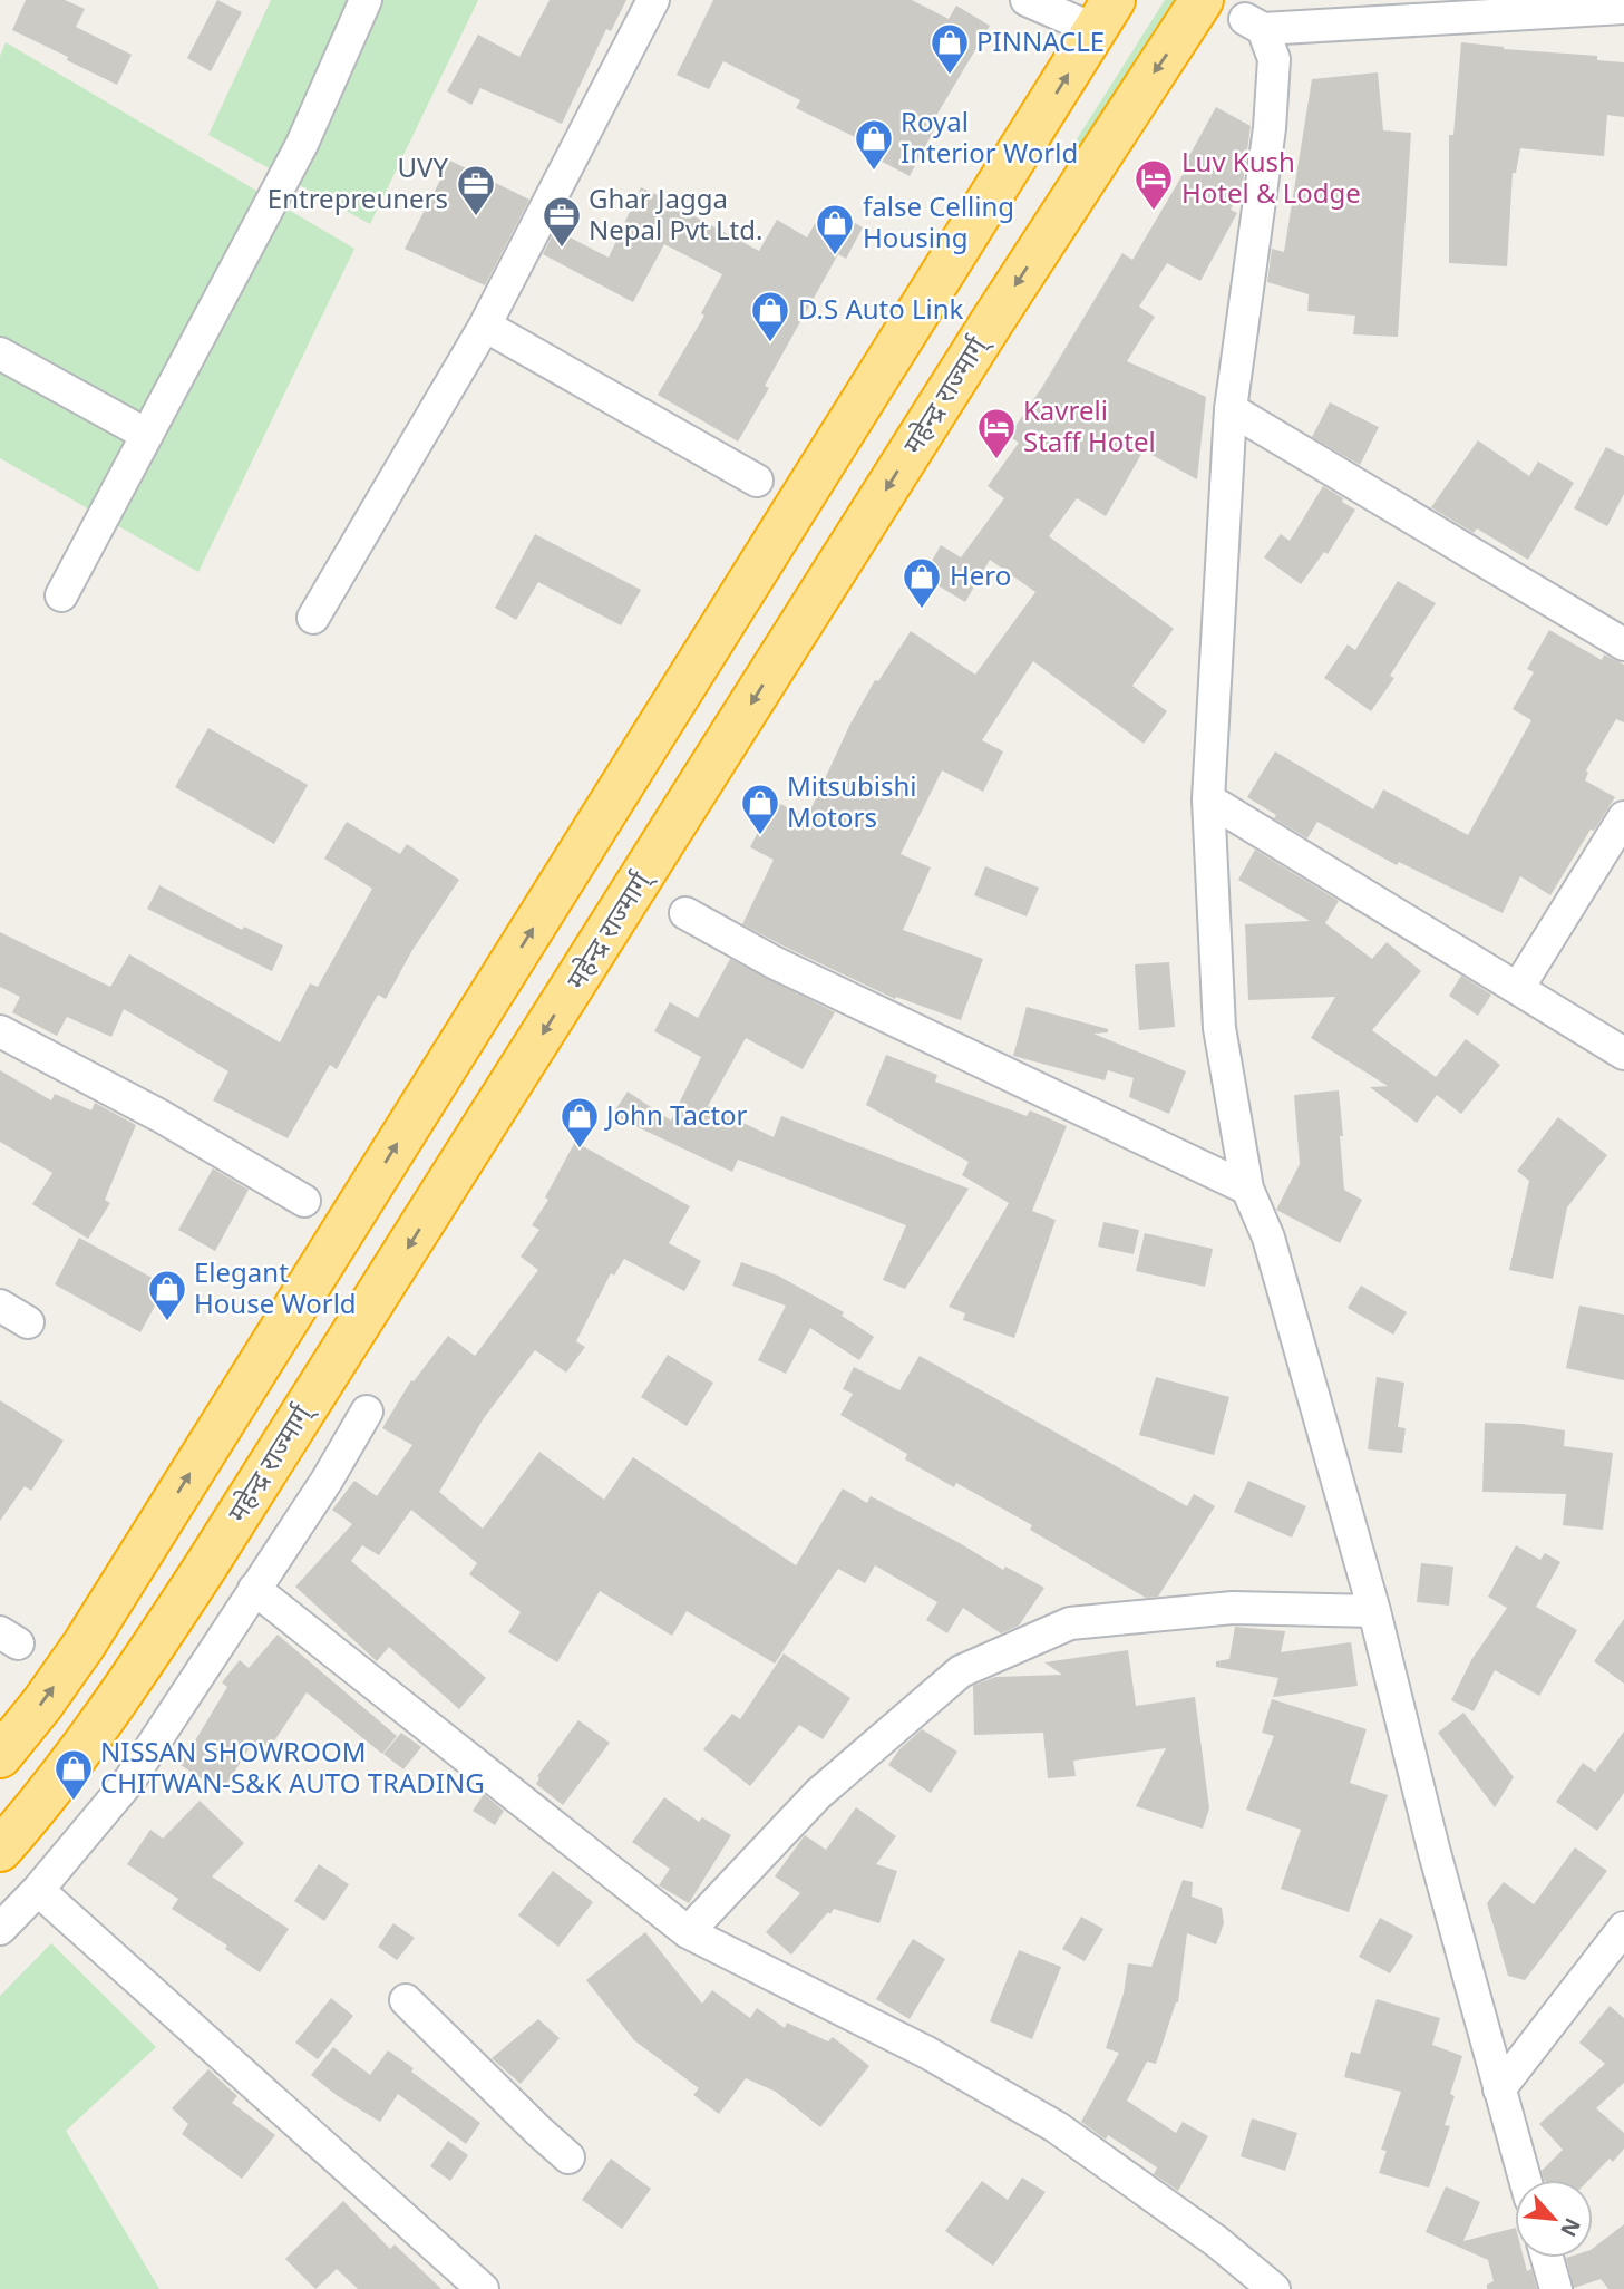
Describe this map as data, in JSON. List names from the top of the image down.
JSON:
{
  "streets": {
    "highway": ["महेन्द्र राज्मार्ग्"]
  },
  "places": {
    "shop": [
      "PINNACLE",
      "Royal Interior World",
      "false Celling Housing",
      "D.S Auto Link",
      "Hero",
      "Mitsubishi Motors",
      "John Tactor",
      "Elegant House World",
      "NISSAN SHOWROOM CHITWAN-S&K AUTO TRADING"
    ],
    "hotel": ["Luv Kush Hotel & Lodge", "Kavreli Staff Hotel"],
    "office": ["UVY Entrepreuners", "Ghar Jagga Nepal Pvt Ltd."]
  },
  "north": "bottom right"
}
